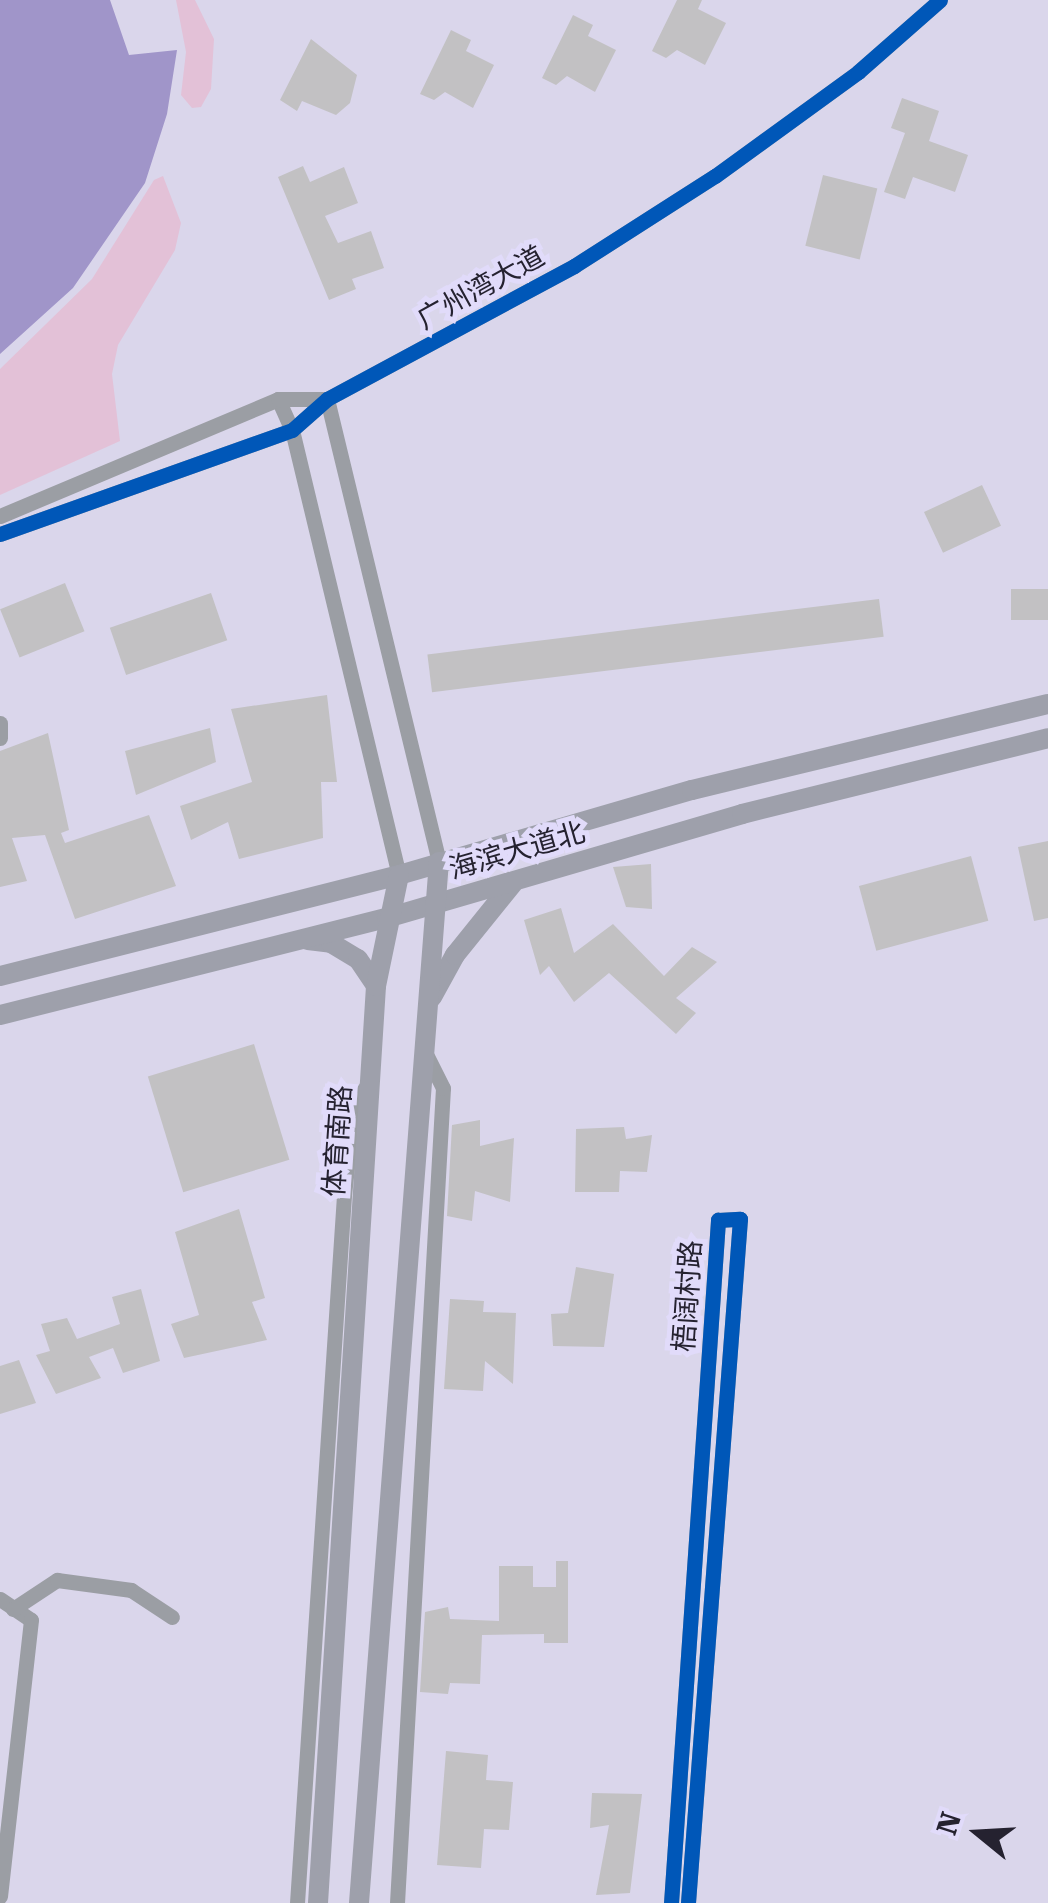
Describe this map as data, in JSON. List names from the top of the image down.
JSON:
{
  "streets": {
    "main road": ["海滨大道北", "体育南路"],
    "street": ["广州湾大道", "梧阔村路"]
  },
  "crossings": [
    ["广州湾大道", "体育南路"],
    ["海滨大道北", "体育南路"]
  ],
  "north": "left"
}
